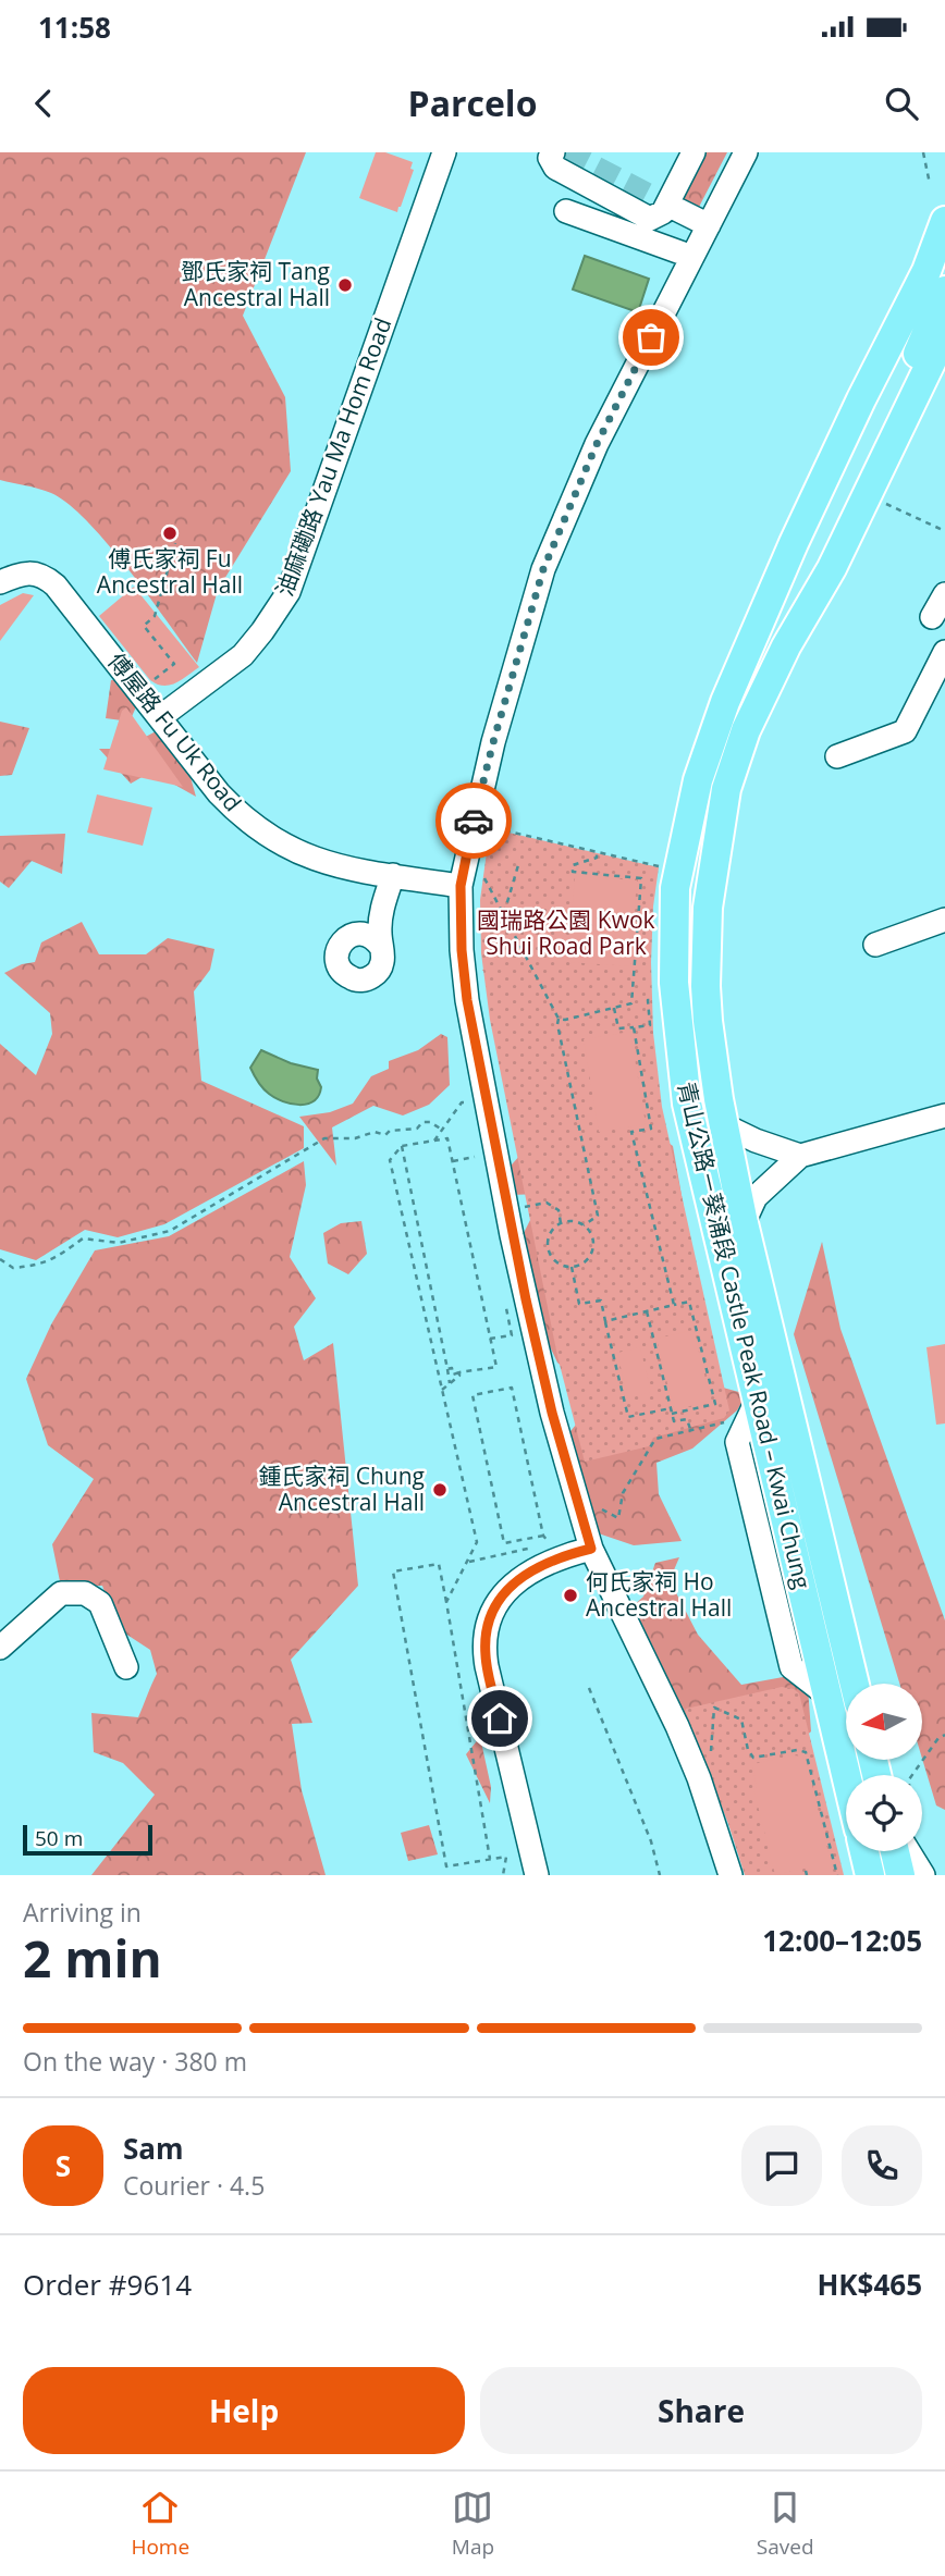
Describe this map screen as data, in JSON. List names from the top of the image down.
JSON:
{
  "streets": {
    "main road": ["青山公路－葵涌段 Castle Peak Road – Kwai Chung"],
    "street": ["油麻磡路 Yau Ma Hom Road", "傅屋路 Fu Uk Road"]
  },
  "crossings": [
    ["油麻磡路 Yau Ma Hom Road", "傅屋路 Fu Uk Road"]
  ],
  "parks": ["國瑞路公園 Kwok Shui Road Park"],
  "places": [
    "鄧氏家祠 Tang Ancestral Hall",
    "傅氏家祠 Fu Ancestral Hall",
    "鍾氏家祠 Chung Ancestral Hall",
    "何氏家祠 Ho Ancestral Hall"
  ],
  "scale_bar": "50 m",
  "north": "left",
  "page": {
    "status": "11:58",
    "header": "Parcelo",
    "scale": "50 m",
    "heading": ["2 min", "Arriving in", "12:00–12:05"],
    "panel": [
      "Sam",
      "Courier · 4.5",
      "Order #9614",
      "HK$465"
    ],
    "bar": "On the way · 380 m",
    "round": "S",
    "buttons": ["Help", "Share"],
    "tabs": ["Home", "Map", "Saved"]
  }
}
